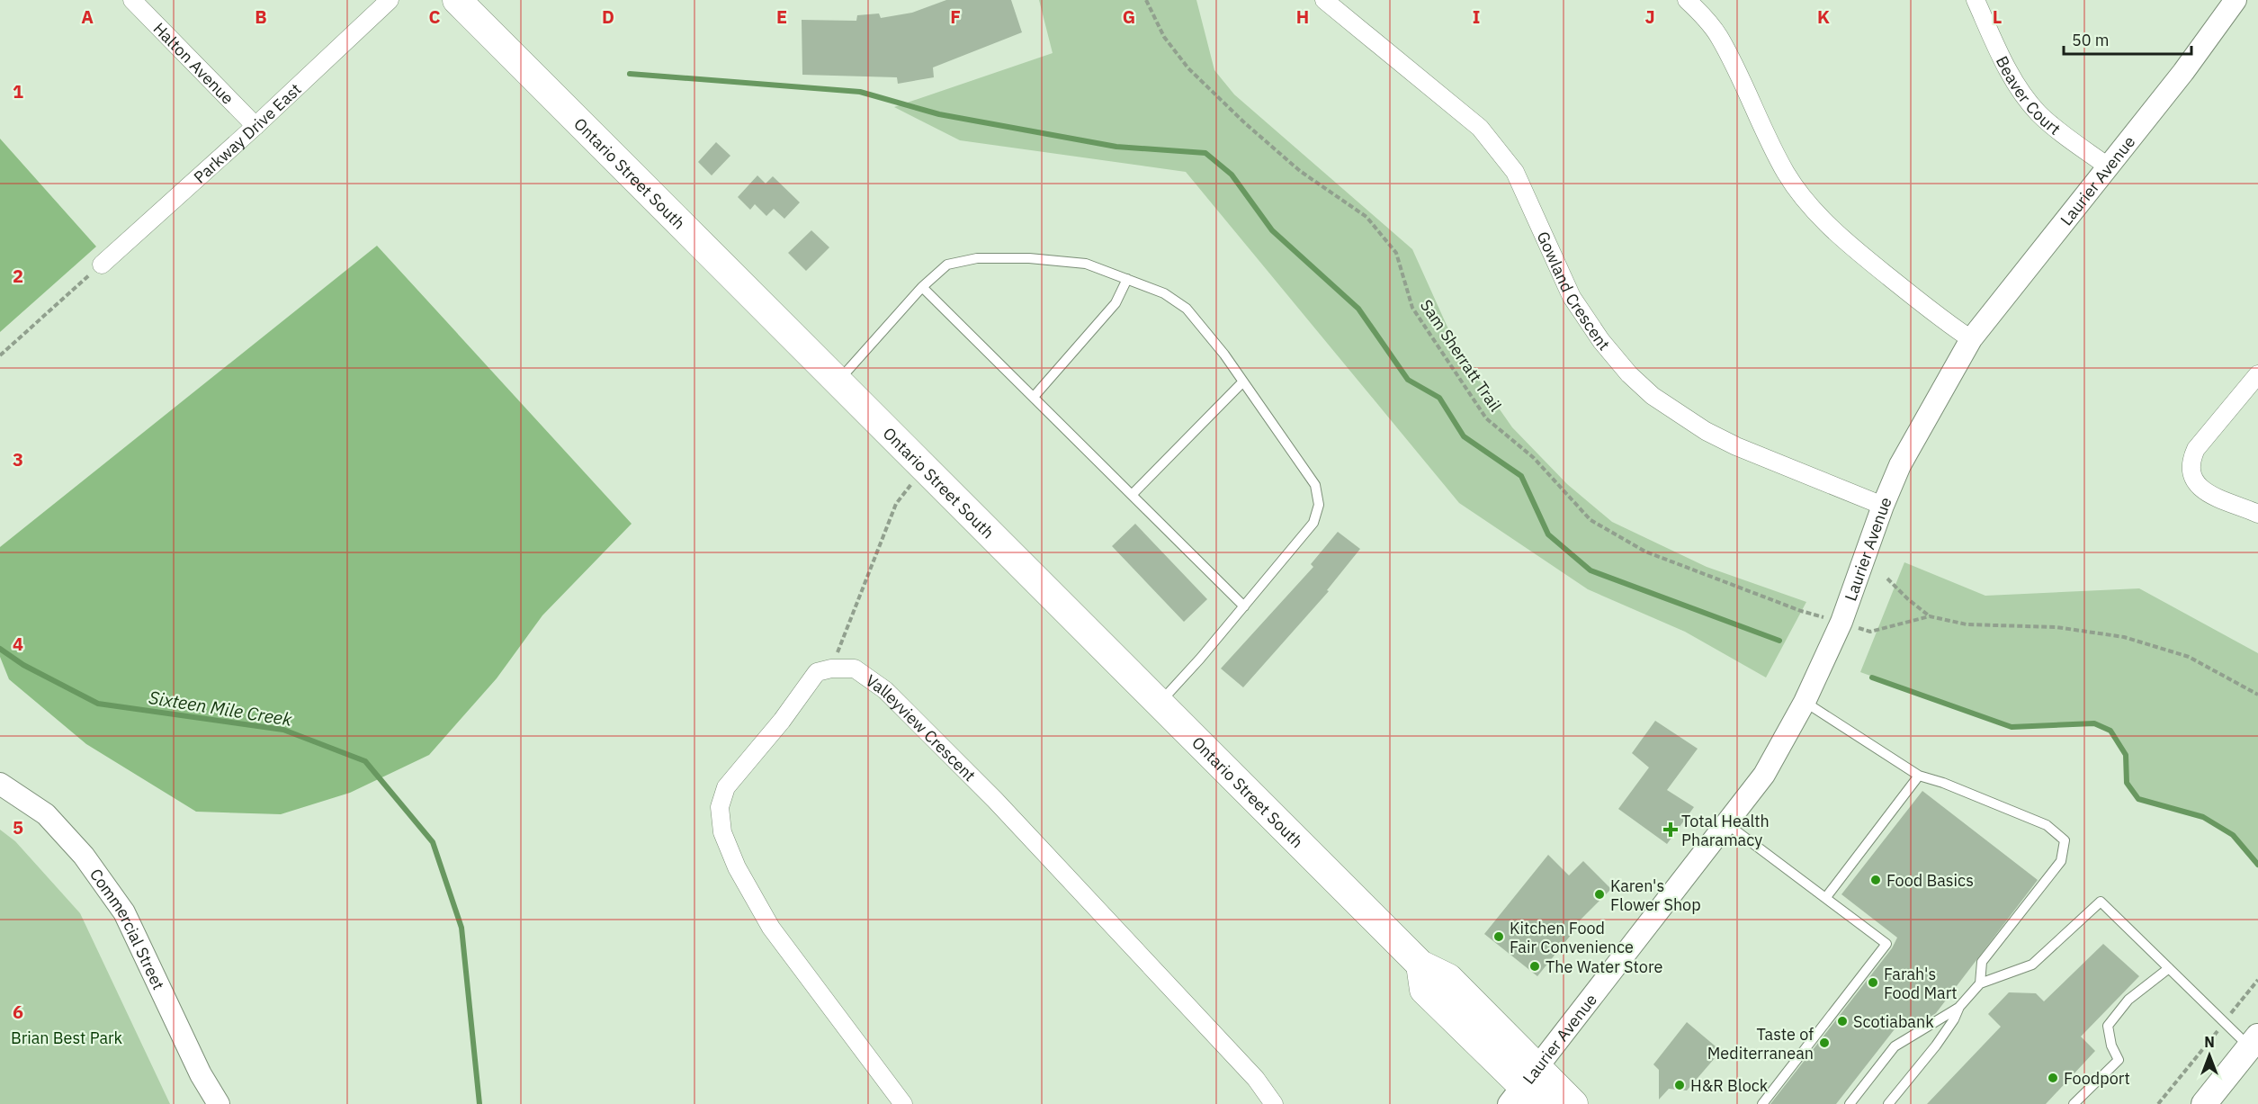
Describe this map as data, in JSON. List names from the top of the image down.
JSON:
{
  "streets": {
    "main road": ["Ontario Street South"],
    "street": [
      "Halton Avenue",
      "Beaver Court",
      "Parkway Drive East",
      "Laurier Avenue",
      "Gowland Crescent",
      "Valleyview Crescent",
      "Commercial Street"
    ],
    "path": ["Sam Sherratt Trail"]
  },
  "crossings": [
    ["Halton Avenue", "Parkway Drive East"],
    ["Beaver Court", "Laurier Avenue"],
    ["Ontario Street South", "Laurier Avenue"],
    ["Laurier Avenue", "Gowland Crescent"],
    ["Laurier Avenue", "Sam Sherratt Trail"]
  ],
  "water": ["Sixteen Mile Creek"],
  "parks": ["Brian Best Park"],
  "places": {
    "health": ["Total Health Pharamacy"],
    "other": [
      "Food Basics",
      "Karen's Flower Shop",
      "Kitchen Food Fair Convenience",
      "The Water Store",
      "Farah's Food Mart",
      "Scotiabank",
      "Taste of Mediterranean",
      "Foodport",
      "H&R Block"
    ]
  },
  "scale_bar": "50 m",
  "north": "top",
  "grid": {
    "columns": [
      "A",
      "B",
      "C",
      "D",
      "E",
      "F",
      "G",
      "H",
      "I",
      "J",
      "K",
      "L"
    ],
    "rows": [
      "1",
      "2",
      "3",
      "4",
      "5",
      "6"
    ]
  }
}
